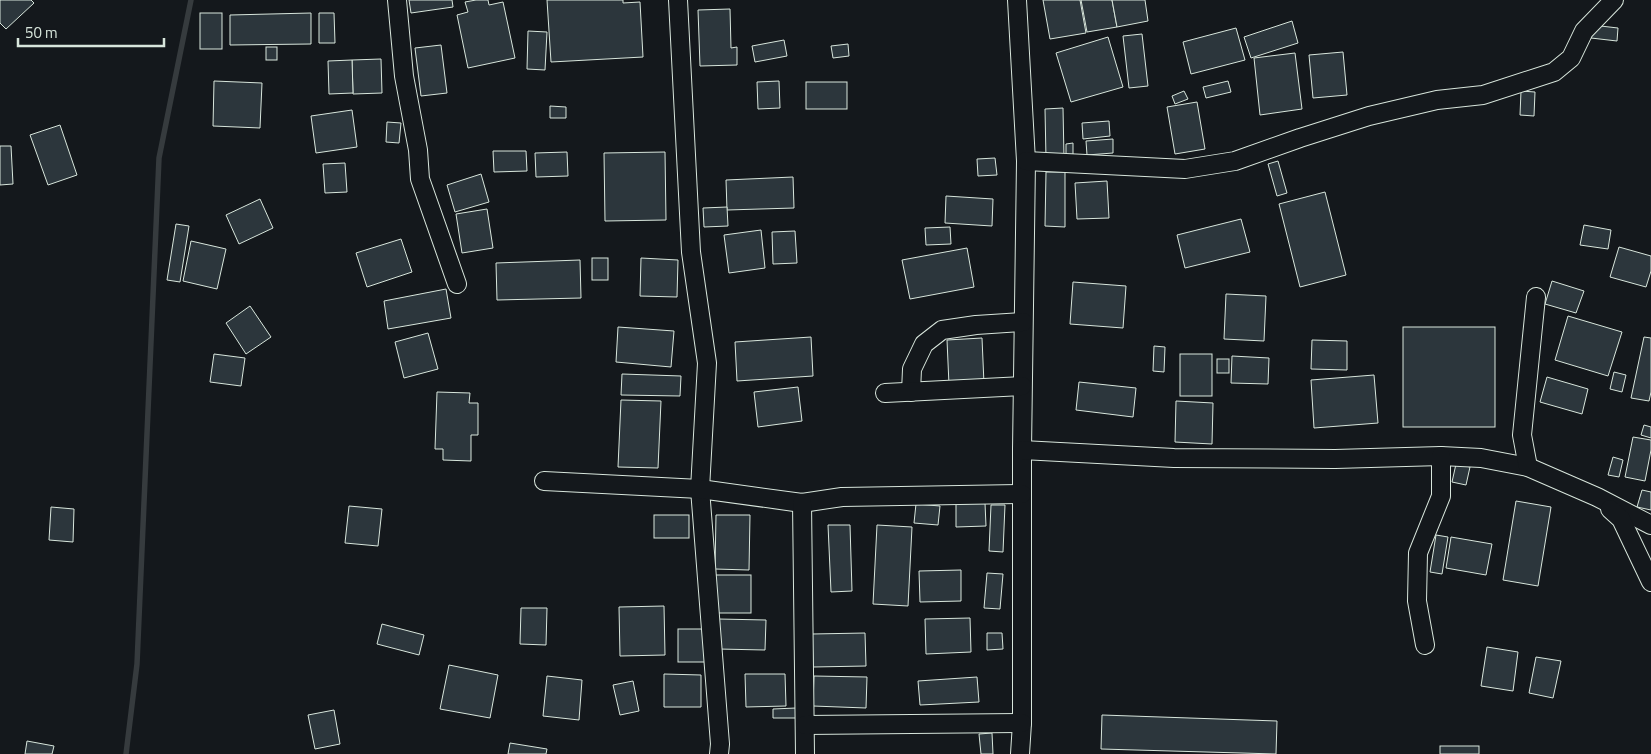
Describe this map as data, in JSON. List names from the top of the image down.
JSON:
{
  "scale_bar": "50 m"
}
